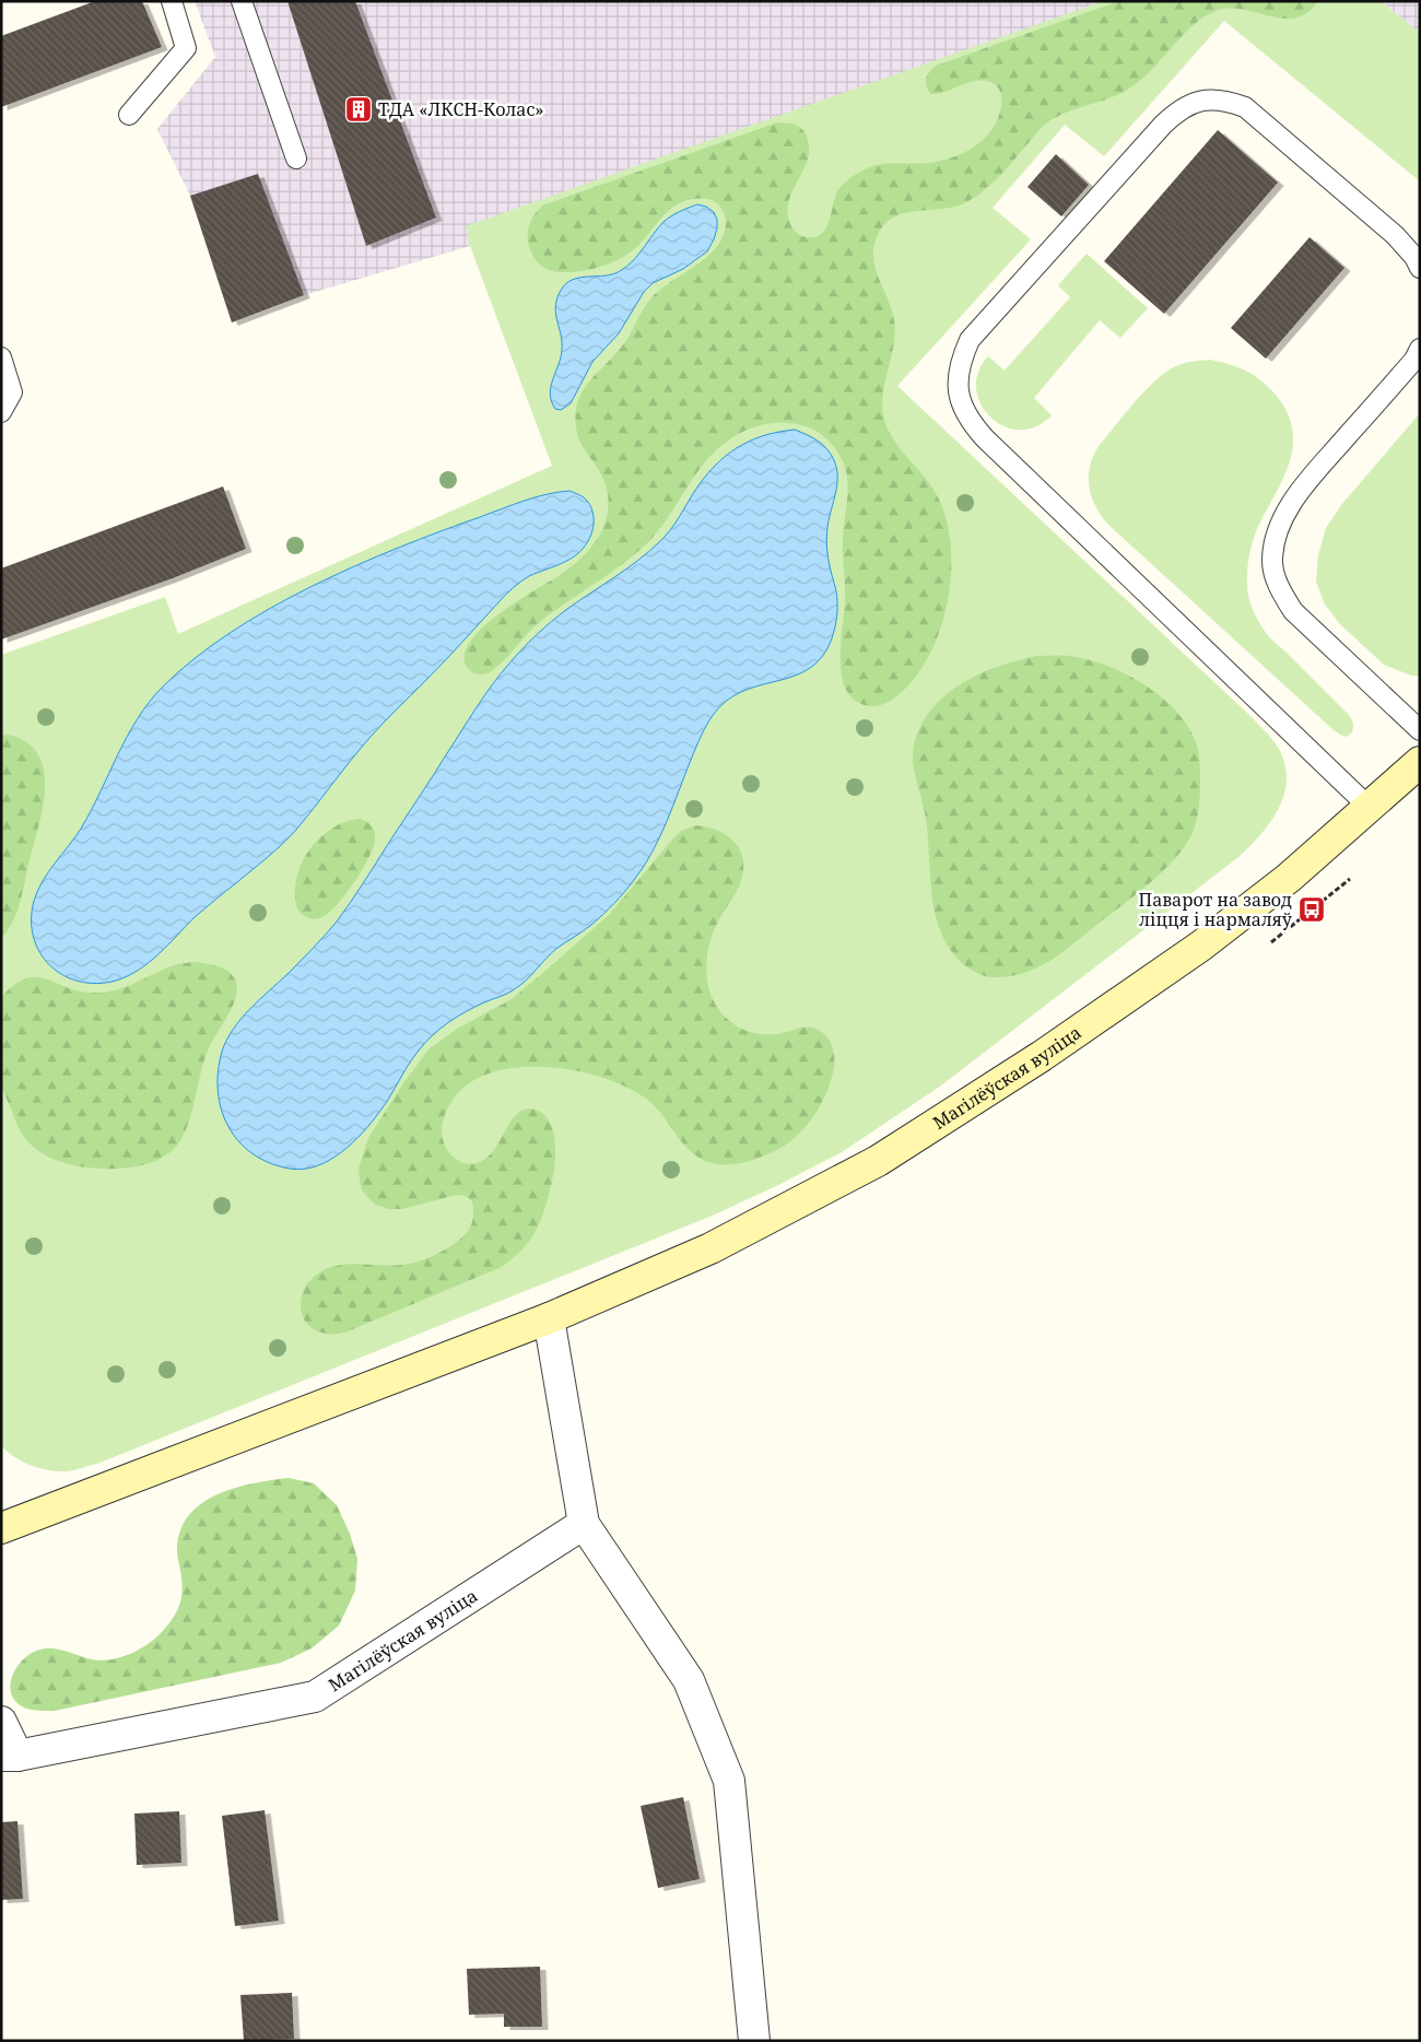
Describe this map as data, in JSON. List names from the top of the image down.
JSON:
{
  "streets": {
    "street": ["Магілёўская вуліца"]
  },
  "places": {
    "building": ["ТДА «ЛКСН-Колас»"],
    "bus stop": ["Паварот на завод ліцця і нармаляў"]
  }
}
